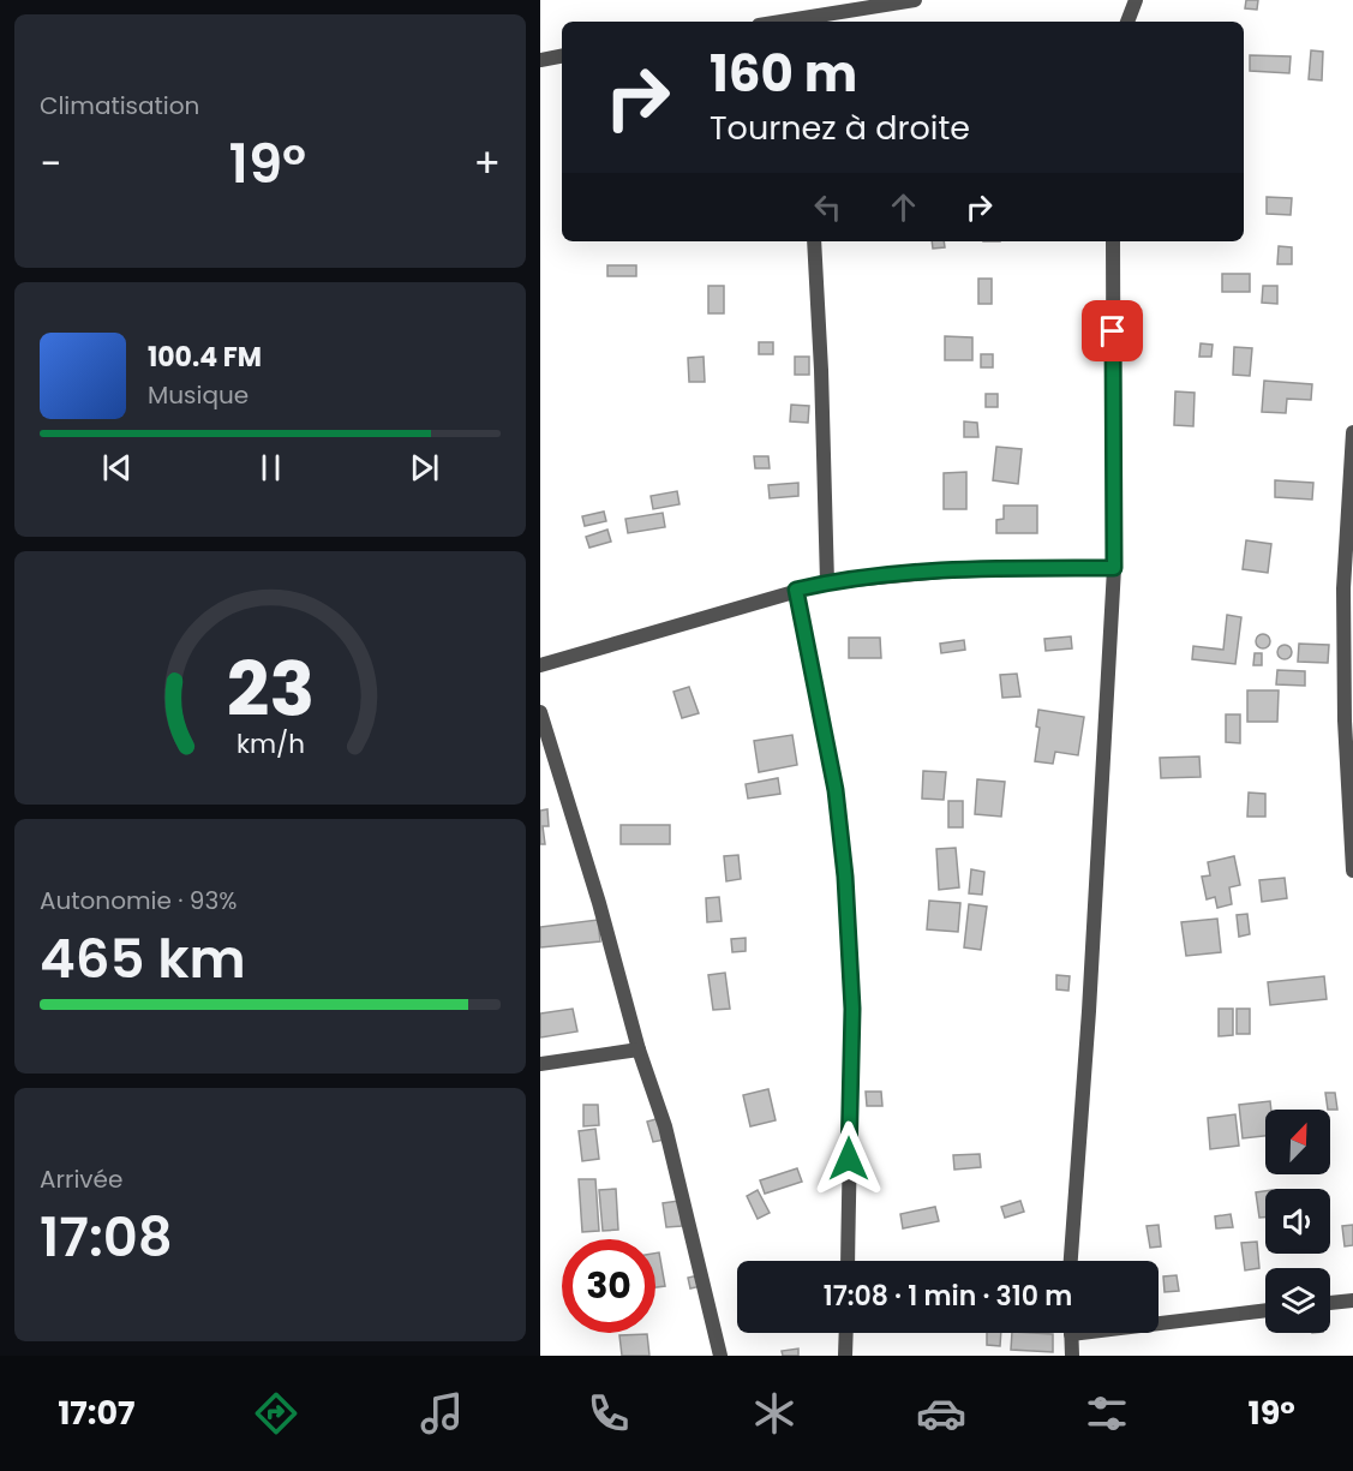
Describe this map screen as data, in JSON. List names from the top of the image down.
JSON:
{
  "north": "top right",
  "page": {
    "tile": [
      "Climatisation",
      ["Autonomie · 93%", "465 km"],
      ["Arrivée", "17:08"]
    ],
    "turn": ["160 m", "Tournez à droite"],
    "heat": ["−", "19°", "+"],
    "song": ["100.4 FM", "Musique"],
    "limit": "30",
    "trip": "17:08 · 1 min · 310 m",
    "tabs": ["17:07", "19°"],
    "gauge": ["23", "km/h"]
  }
}
